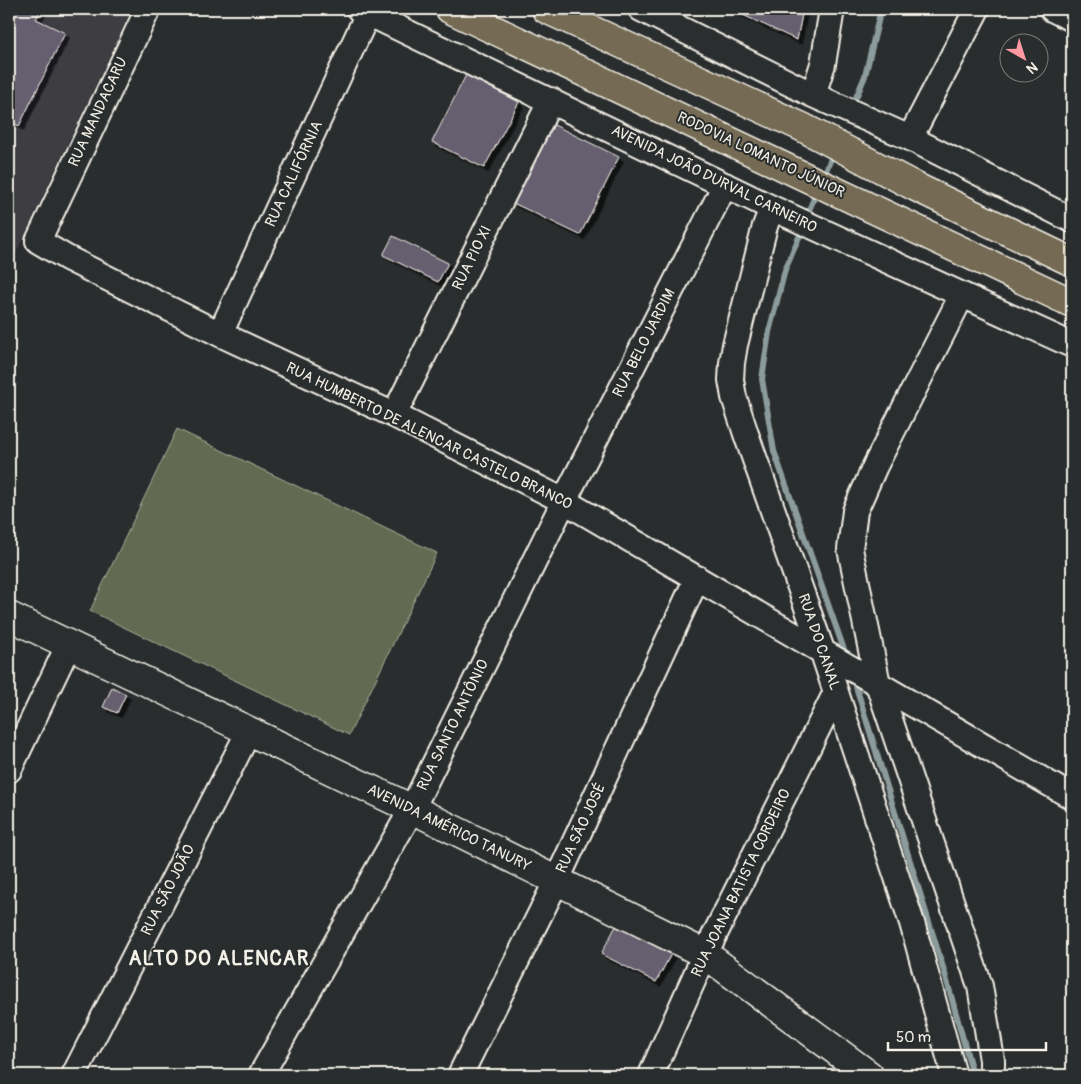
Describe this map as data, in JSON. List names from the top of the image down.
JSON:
{
  "streets": {
    "highway": ["RODOVIA LOMANTO JÚNIOR"],
    "street": [
      "RUA MANDACARU",
      "RUA CALIFÓRNIA",
      "AVENIDA JOÃO DURVAL CARNEIRO",
      "RUA PIO XI",
      "RUA BELO JARDIM",
      "RUA HUMBERTO DE ALENCAR CASTELO BRANCO",
      "RUA DO CANAL",
      "RUA SANTO ANTÔNIO",
      "AVENIDA AMÉRICO TANURY",
      "RUA SÃO JOSÉ",
      "RUA JOANA BATISTA CORDEIRO",
      "RUA SÃO JOÃO"
    ]
  },
  "crossings": [
    ["RUA MANDACARU", "RUA HUMBERTO DE ALENCAR CASTELO BRANCO"],
    ["RUA CALIFÓRNIA", "AVENIDA JOÃO DURVAL CARNEIRO"],
    ["RUA CALIFÓRNIA", "RUA HUMBERTO DE ALENCAR CASTELO BRANCO"],
    ["AVENIDA JOÃO DURVAL CARNEIRO", "RUA PIO XI"],
    ["AVENIDA JOÃO DURVAL CARNEIRO", "RUA BELO JARDIM"],
    ["AVENIDA JOÃO DURVAL CARNEIRO", "RUA DO CANAL"],
    ["RUA PIO XI", "RUA HUMBERTO DE ALENCAR CASTELO BRANCO"],
    ["RUA BELO JARDIM", "RUA HUMBERTO DE ALENCAR CASTELO BRANCO"],
    ["RUA BELO JARDIM", "RUA SANTO ANTÔNIO"],
    ["RUA HUMBERTO DE ALENCAR CASTELO BRANCO", "RUA DO CANAL"],
    ["RUA HUMBERTO DE ALENCAR CASTELO BRANCO", "RUA SANTO ANTÔNIO"],
    ["RUA HUMBERTO DE ALENCAR CASTELO BRANCO", "RUA SÃO JOSÉ"],
    ["RUA DO CANAL", "RUA JOANA BATISTA CORDEIRO"],
    ["RUA SANTO ANTÔNIO", "AVENIDA AMÉRICO TANURY"],
    ["AVENIDA AMÉRICO TANURY", "RUA SÃO JOSÉ"],
    ["AVENIDA AMÉRICO TANURY", "RUA JOANA BATISTA CORDEIRO"],
    ["AVENIDA AMÉRICO TANURY", "RUA SÃO JOÃO"]
  ],
  "districts": ["ALTO DO ALENCAR"],
  "scale_bar": "50 m",
  "north": "bottom right"
}
